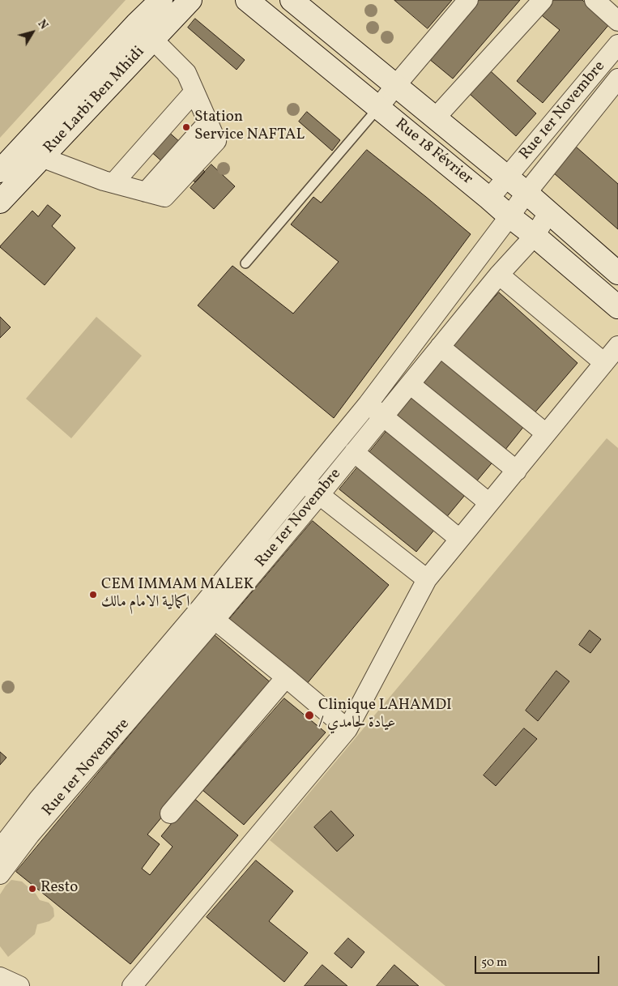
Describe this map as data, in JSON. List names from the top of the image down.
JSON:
{
  "streets": {
    "street": ["Rue Larbi Ben Mhidi", "Rue 1er Novembre", "Rue 18 Février"]
  },
  "crossings": [
    ["Rue 1er Novembre", "Rue 18 Février"]
  ],
  "places": [
    "Station Service NAFTAL",
    "CEM IMMAM MALEK اكمالية الامام مالك",
    "Clinique LAHAMDI / عيادة لحامدي",
    "Resto"
  ],
  "scale_bar": "50 m",
  "north": "top right"
}
